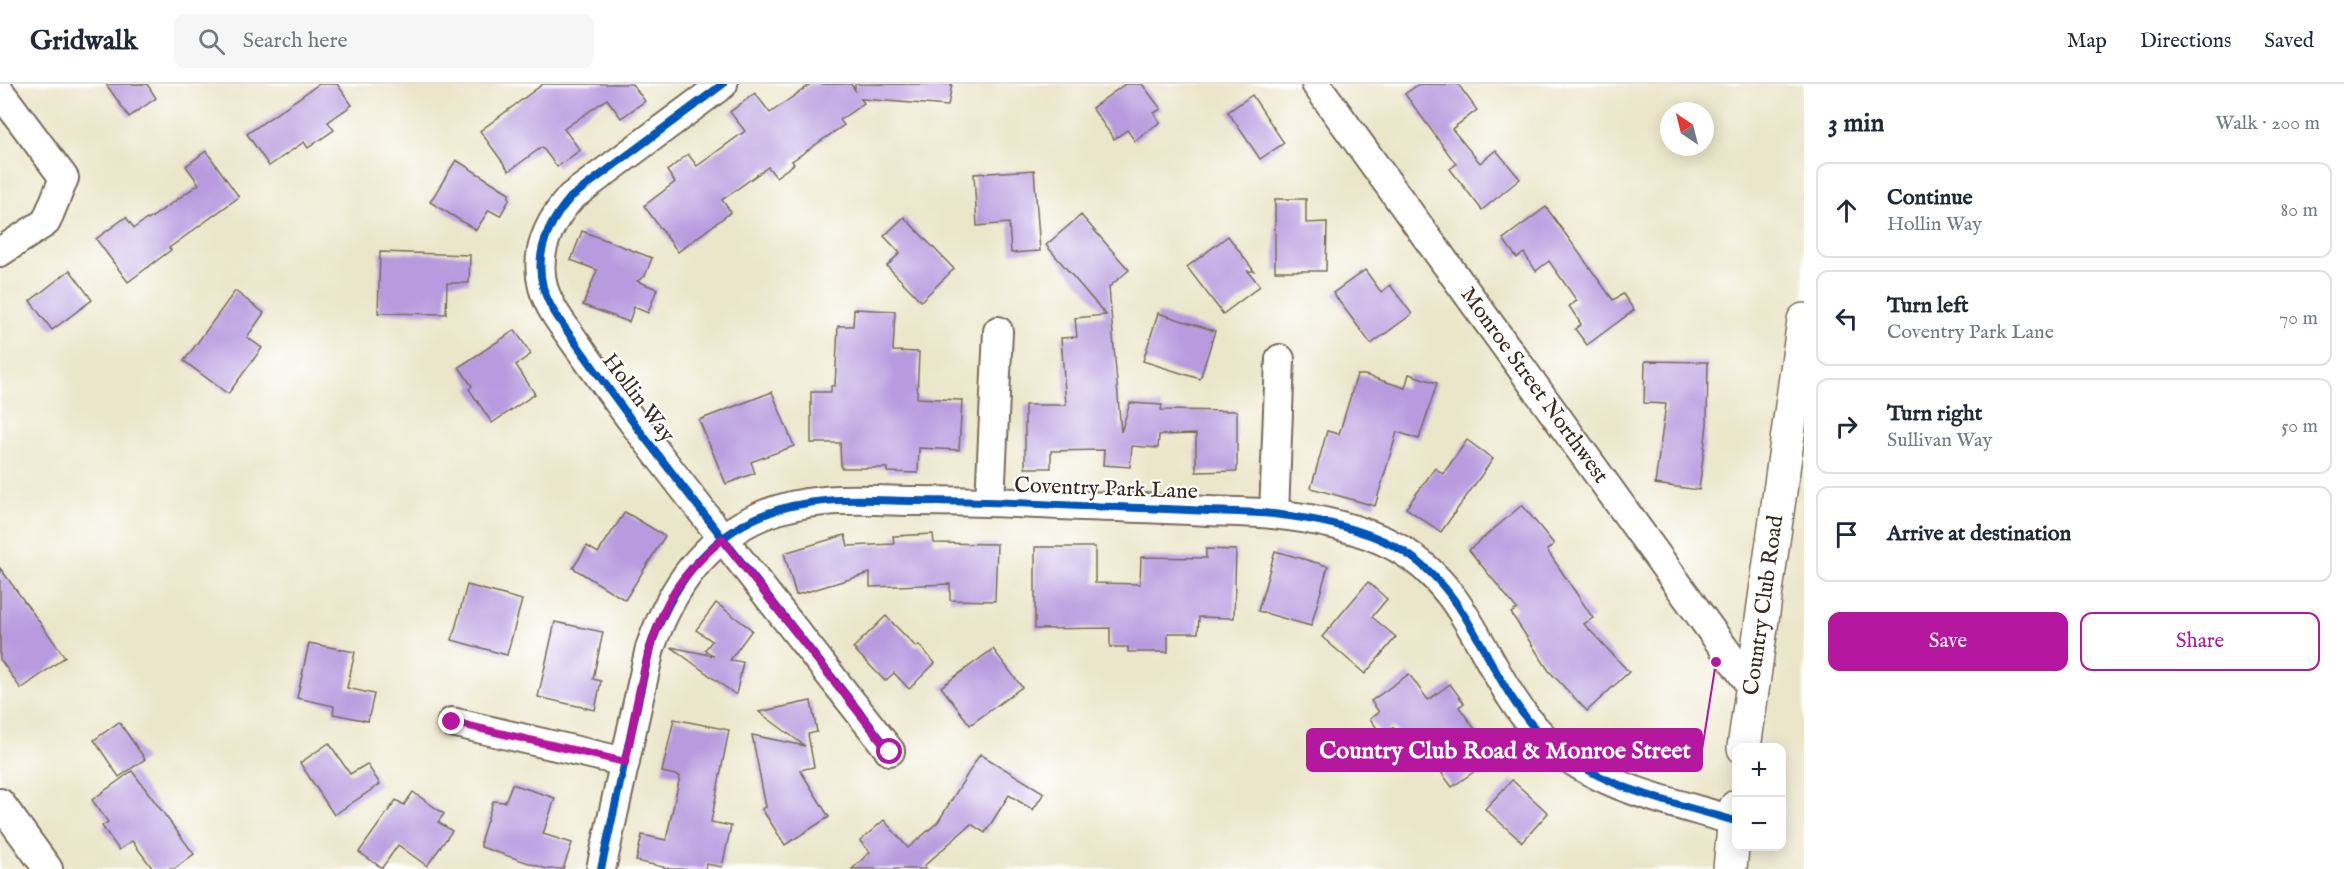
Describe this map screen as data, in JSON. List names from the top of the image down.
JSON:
{
  "streets": {
    "main road": ["Country Club Road"],
    "street": ["Monroe Street Northwest", "Hollin Way", "Coventry Park Lane"]
  },
  "crossings": [
    ["Monroe Street Northwest", "Country Club Road"],
    ["Hollin Way", "Coventry Park Lane"]
  ],
  "places": ["Country Club Road & Monroe Street"],
  "north": "top left",
  "page": {
    "header": "Gridwalk",
    "search": "Search here",
    "nav": ["Map", "Directions", "Saved"],
    "heading": ["3 min", "Walk · 200 m"],
    "list": [
      ["Continue", "Hollin Way", "80 m"],
      ["Turn left", "Coventry Park Lane", "70 m"],
      ["Turn right", "Sullivan Way", "50 m"],
      "Arrive at destination"
    ],
    "buttons": ["Save", "Share"],
    "map_buttons": ["+", "−"]
  }
}
